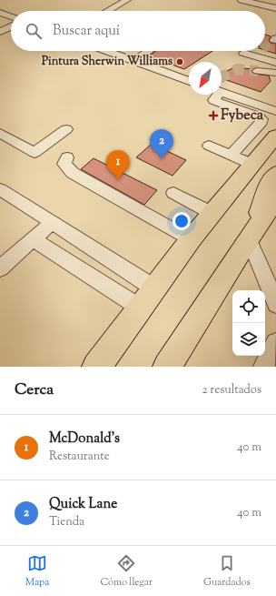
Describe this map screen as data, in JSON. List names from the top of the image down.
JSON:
{
  "places": {
    "other": ["Pintura Sherwin Williams"],
    "health": ["Fybeca"]
  },
  "north": "bottom left",
  "page": {
    "search": "Buscar aquí",
    "pins": ["2", "1"],
    "heading": ["Cerca", "2 resultados"],
    "list": [
      {
        "mark": "1",
        "name": "McDonald's",
        "note": "Restaurante",
        "value": "40 m"
      },
      {
        "mark": "2",
        "name": "Quick Lane",
        "note": "Tienda",
        "value": "40 m"
      }
    ],
    "nav": ["Mapa", "Cómo llegar", "Guardados"]
  }
}
